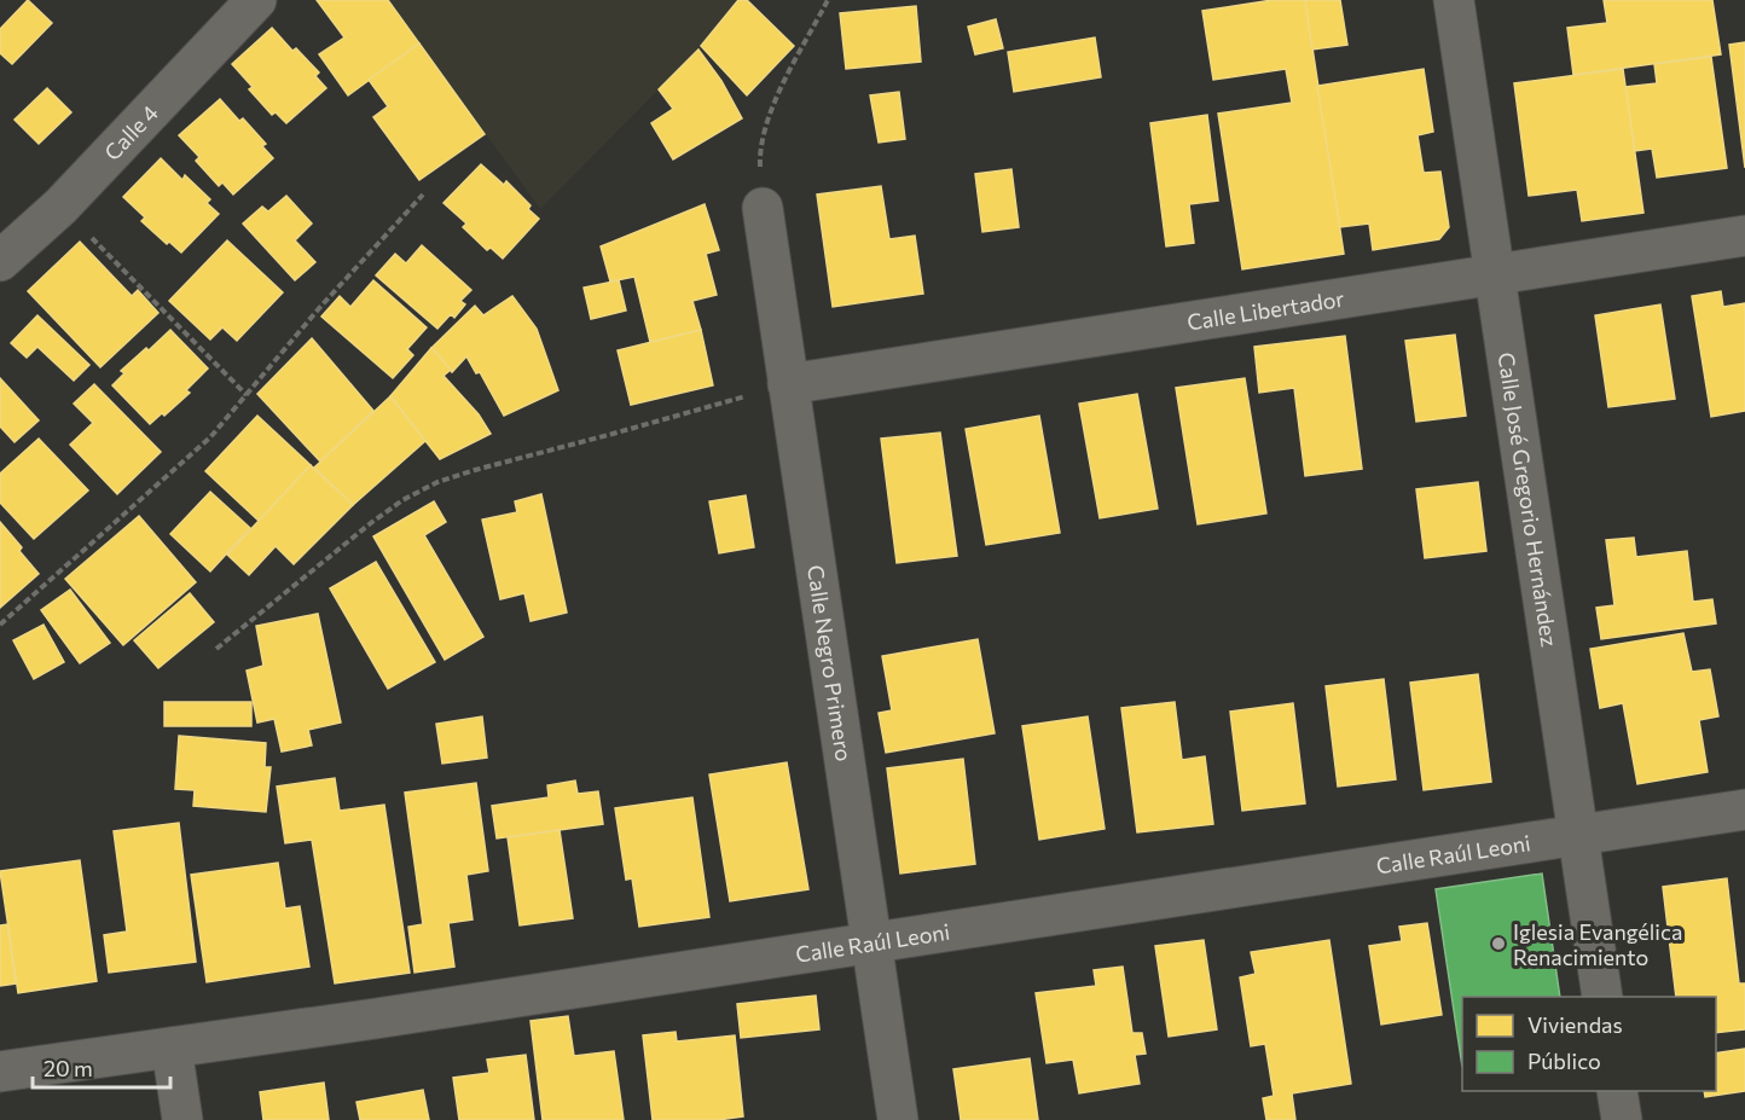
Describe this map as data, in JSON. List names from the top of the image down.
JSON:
{
  "streets": {
    "street": [
      "Calle 4",
      "Calle Libertador",
      "Calle José Gregorio Hernández",
      "Calle Negro Primero",
      "Calle Raúl Leoni"
    ]
  },
  "crossings": [
    ["Calle Libertador", "Calle José Gregorio Hernández"],
    ["Calle Libertador", "Calle Negro Primero"],
    ["Calle José Gregorio Hernández", "Calle Raúl Leoni"],
    ["Calle Negro Primero", "Calle Raúl Leoni"]
  ],
  "places": ["Iglesia Evangélica Renacimiento"],
  "legend": ["Viviendas", "Público"],
  "scale_bar": "20 m"
}
